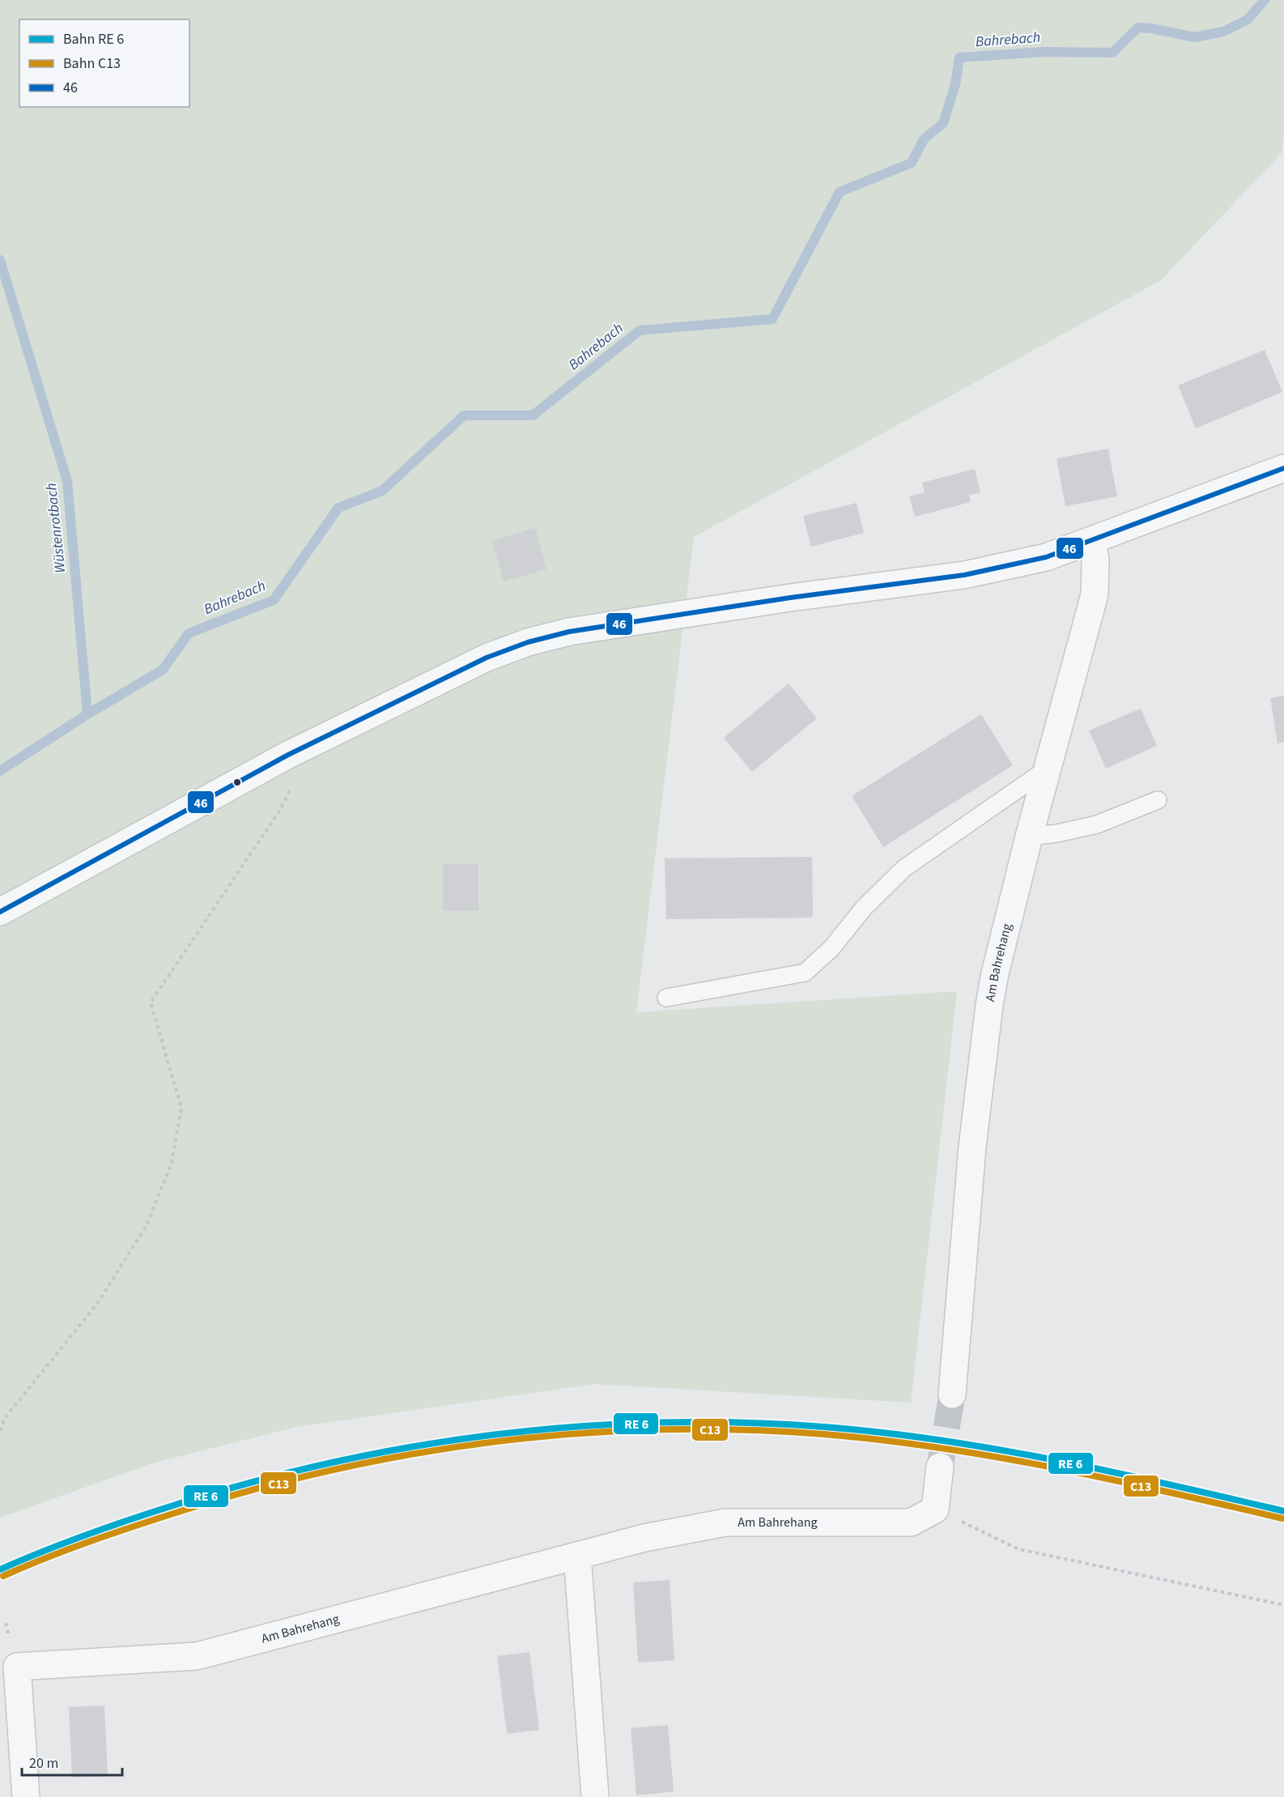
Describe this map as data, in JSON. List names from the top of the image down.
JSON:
{
  "streets": {
    "street": ["Am Bahrehang"]
  },
  "water": ["Bahrebach", "Wüstenrotbach"],
  "lines": ["transit line 46", "rail line C13"],
  "legend": ["Bahn RE 6", "Bahn C13", "46"],
  "scale_bar": "20 m"
}
